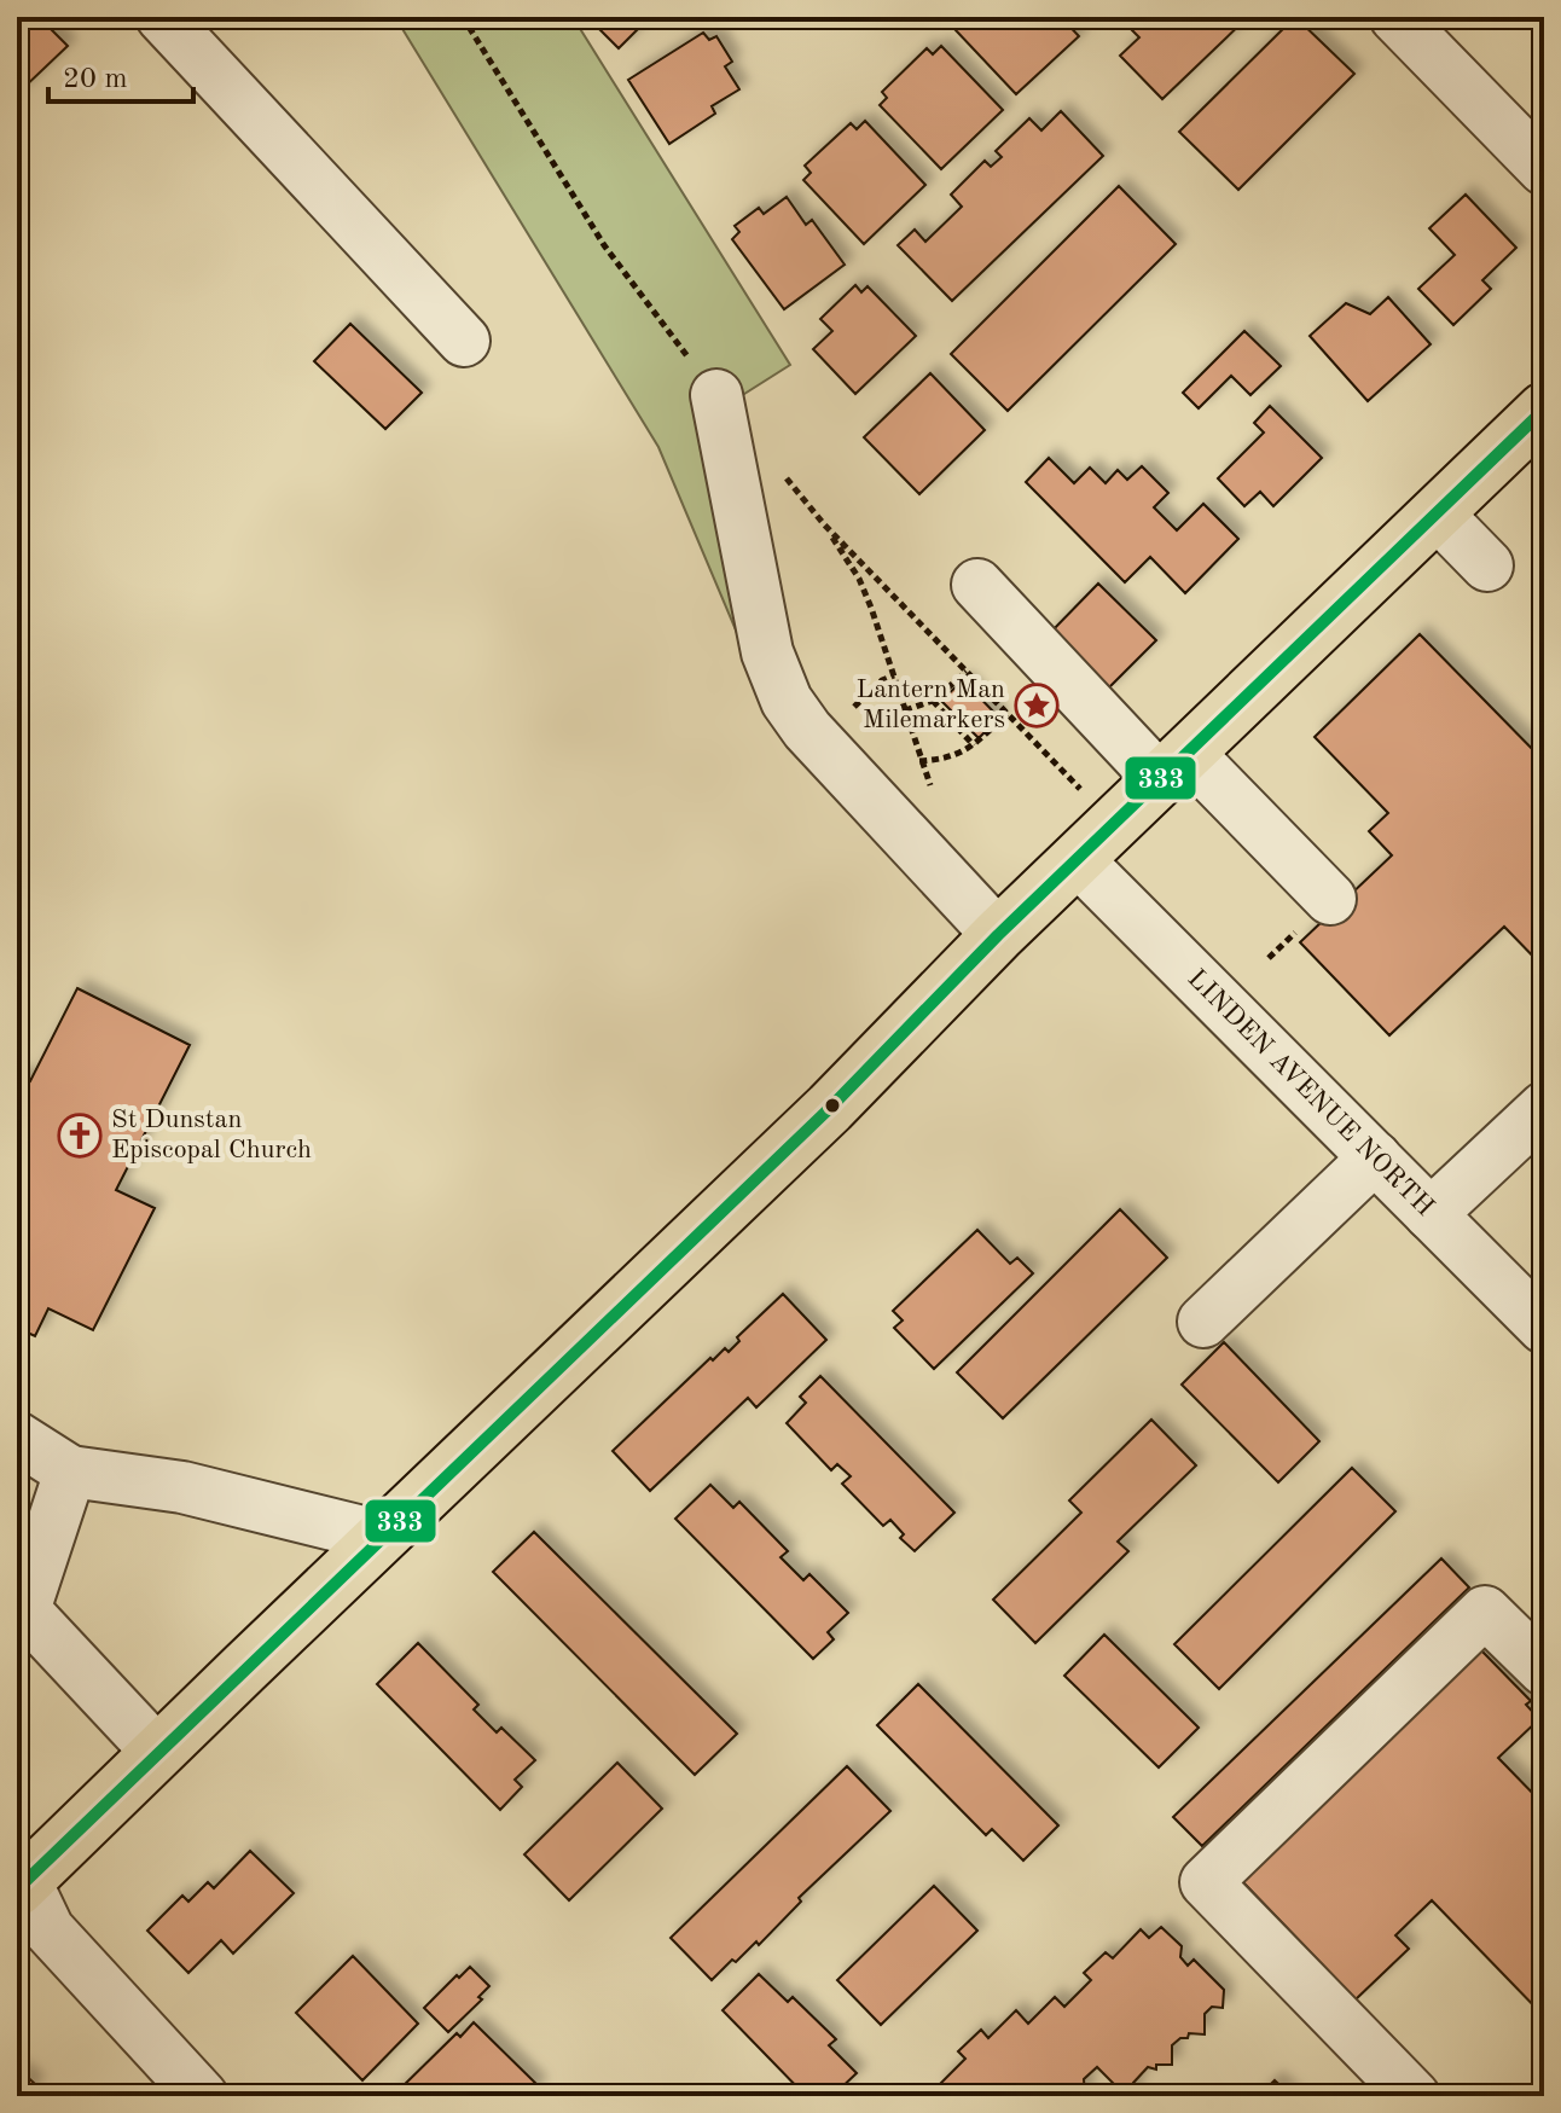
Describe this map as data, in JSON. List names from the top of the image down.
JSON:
{
  "streets": {
    "street": ["LINDEN AVENUE NORTH"]
  },
  "places": {
    "place": ["Lantern Man Milemarkers"],
    "church": ["St Dunstan Episcopal Church"]
  },
  "lines": ["transit line 333"],
  "scale_bar": "20 m"
}
